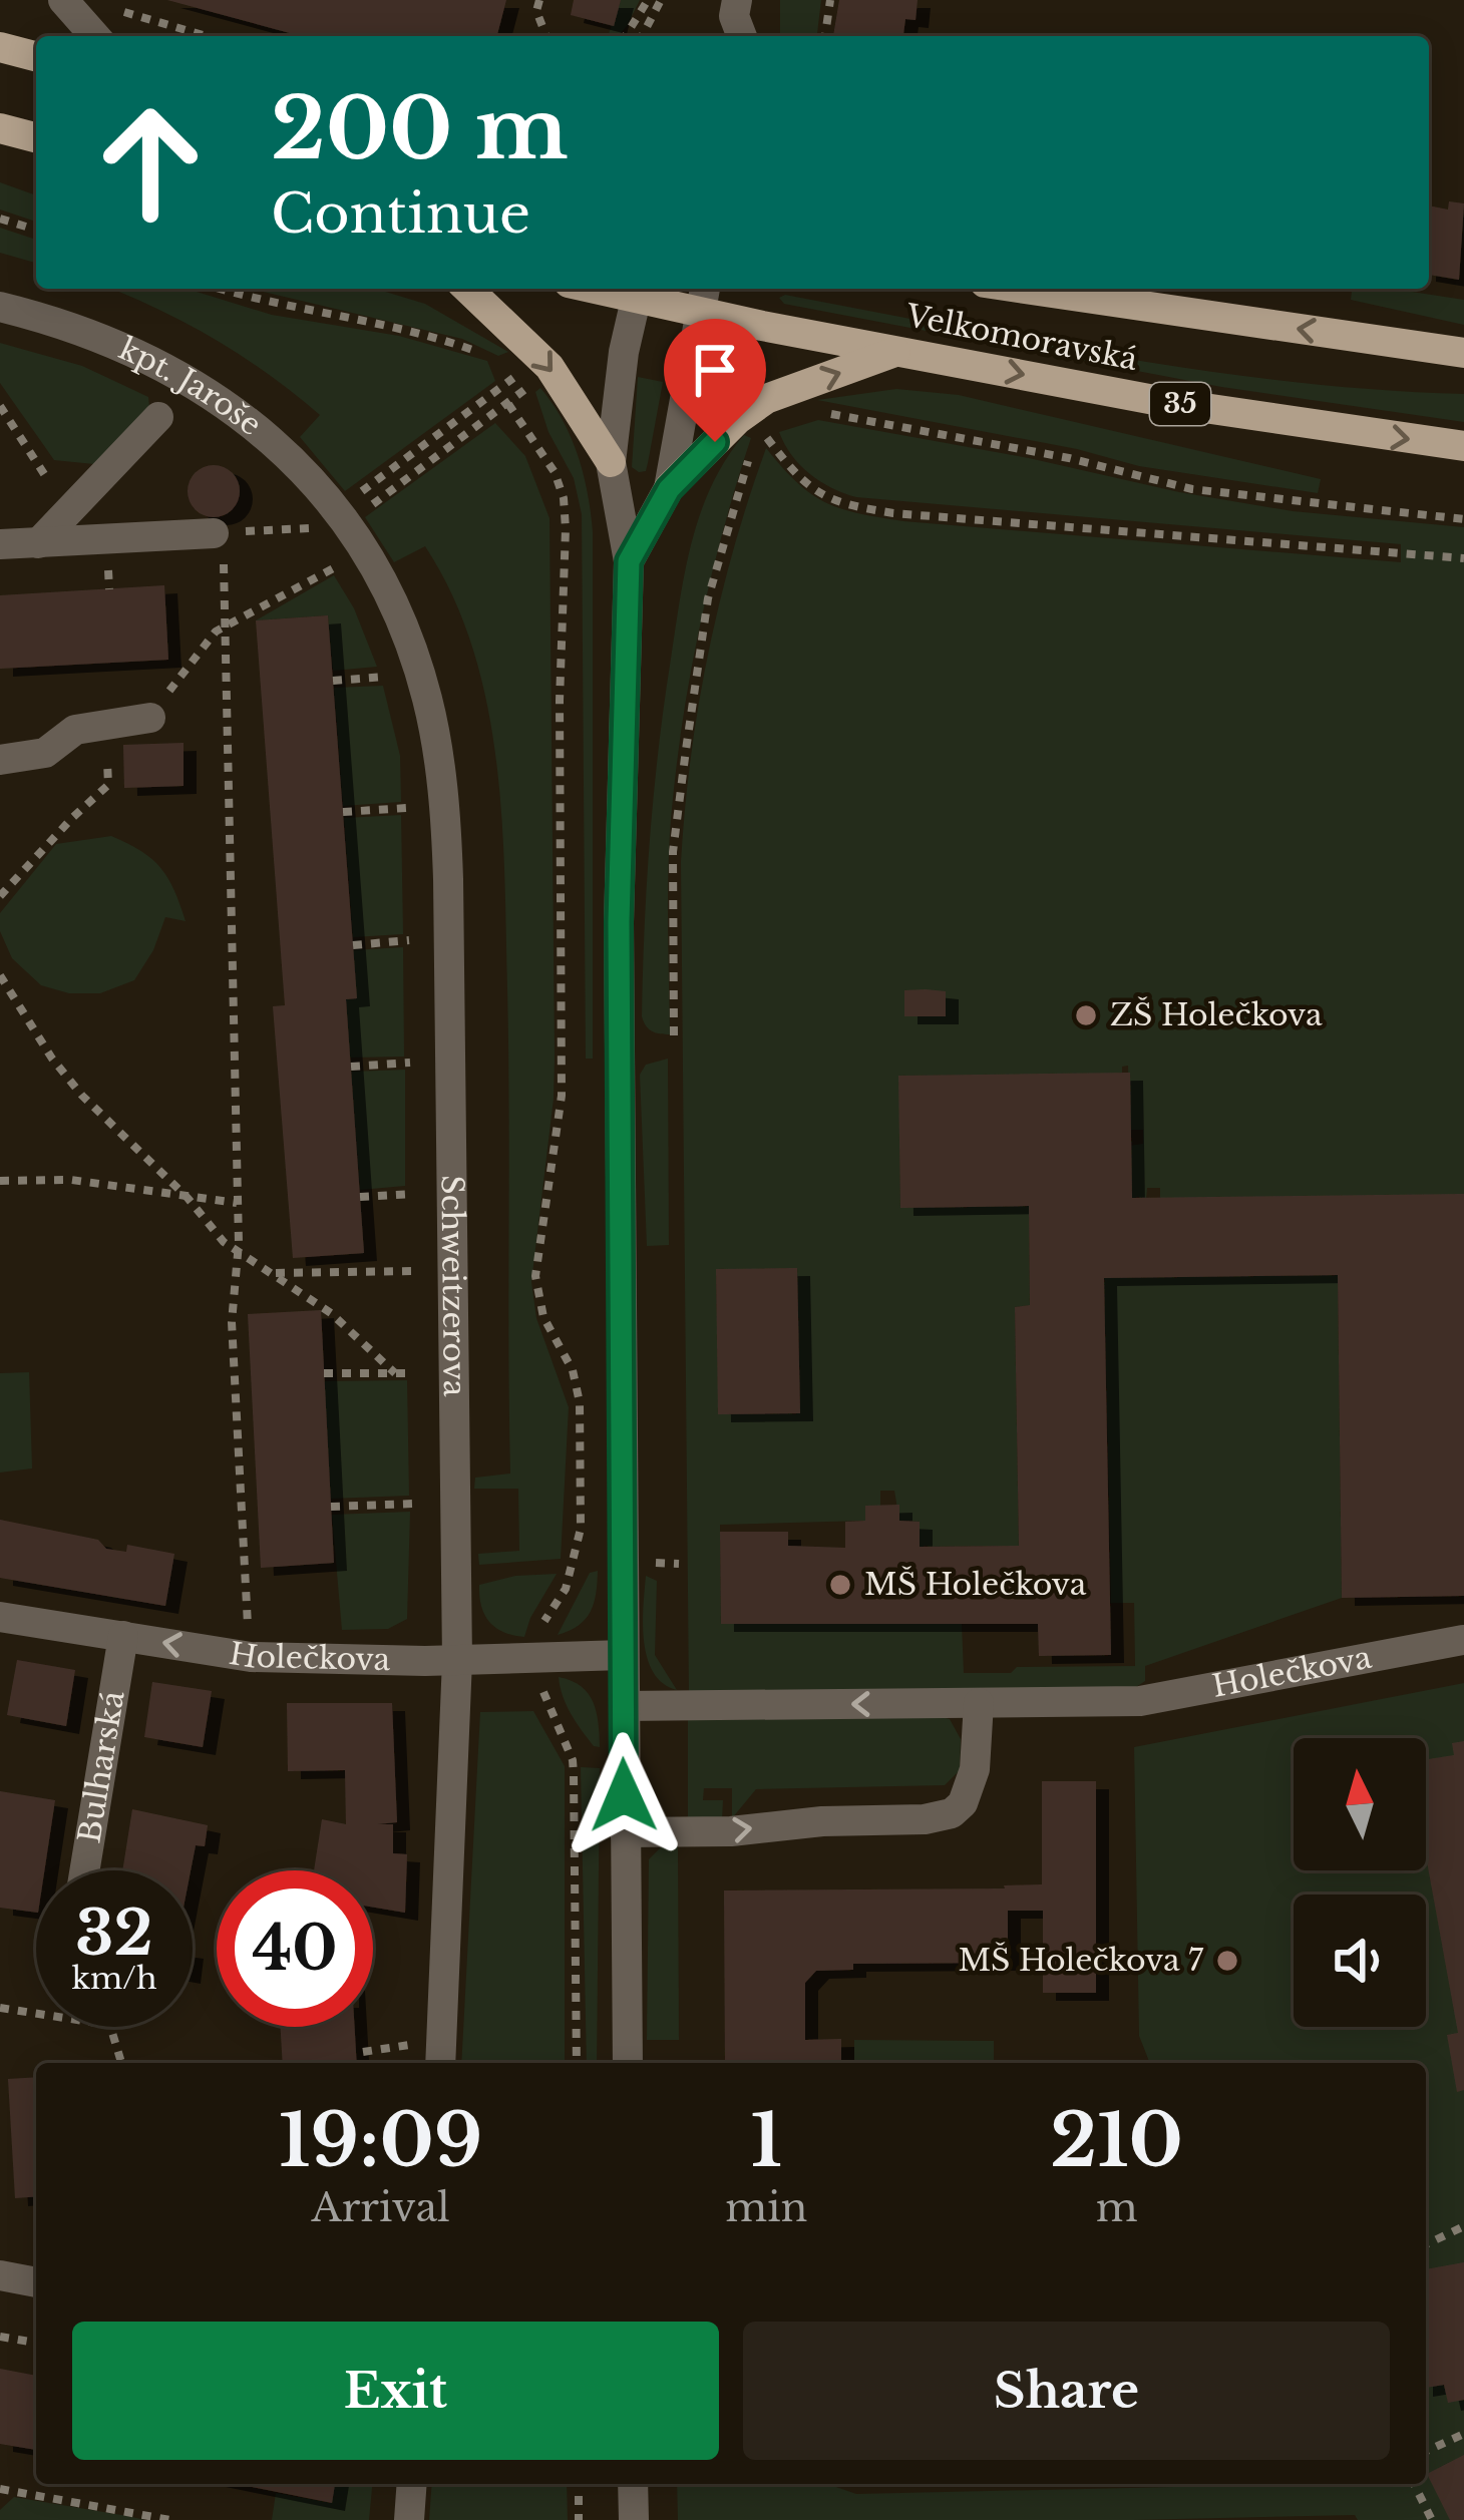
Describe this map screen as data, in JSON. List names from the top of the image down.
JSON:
{
  "streets": {
    "main road": ["Velkomoravská", "35"],
    "street": [
      "kpt. Jaroše",
      "Schweitzerova",
      "Holečkova",
      "Bulharská"
    ]
  },
  "crossings": [
    ["kpt. Jaroše", "Schweitzerova"],
    ["Schweitzerova", "Holečkova"],
    ["Holečkova", "Bulharská"]
  ],
  "places": ["ZŠ Holečkova", "MŠ Holečkova", "MŠ Holečkova 7"],
  "north": "top",
  "page": {
    "turn": ["200 m", "Continue"],
    "speed": "32 km/h",
    "limit": "40",
    "eta": [
      "19:09",
      "Arrival",
      "1",
      "min",
      "210",
      "m"
    ],
    "buttons": ["Exit", "Share"]
  }
}
